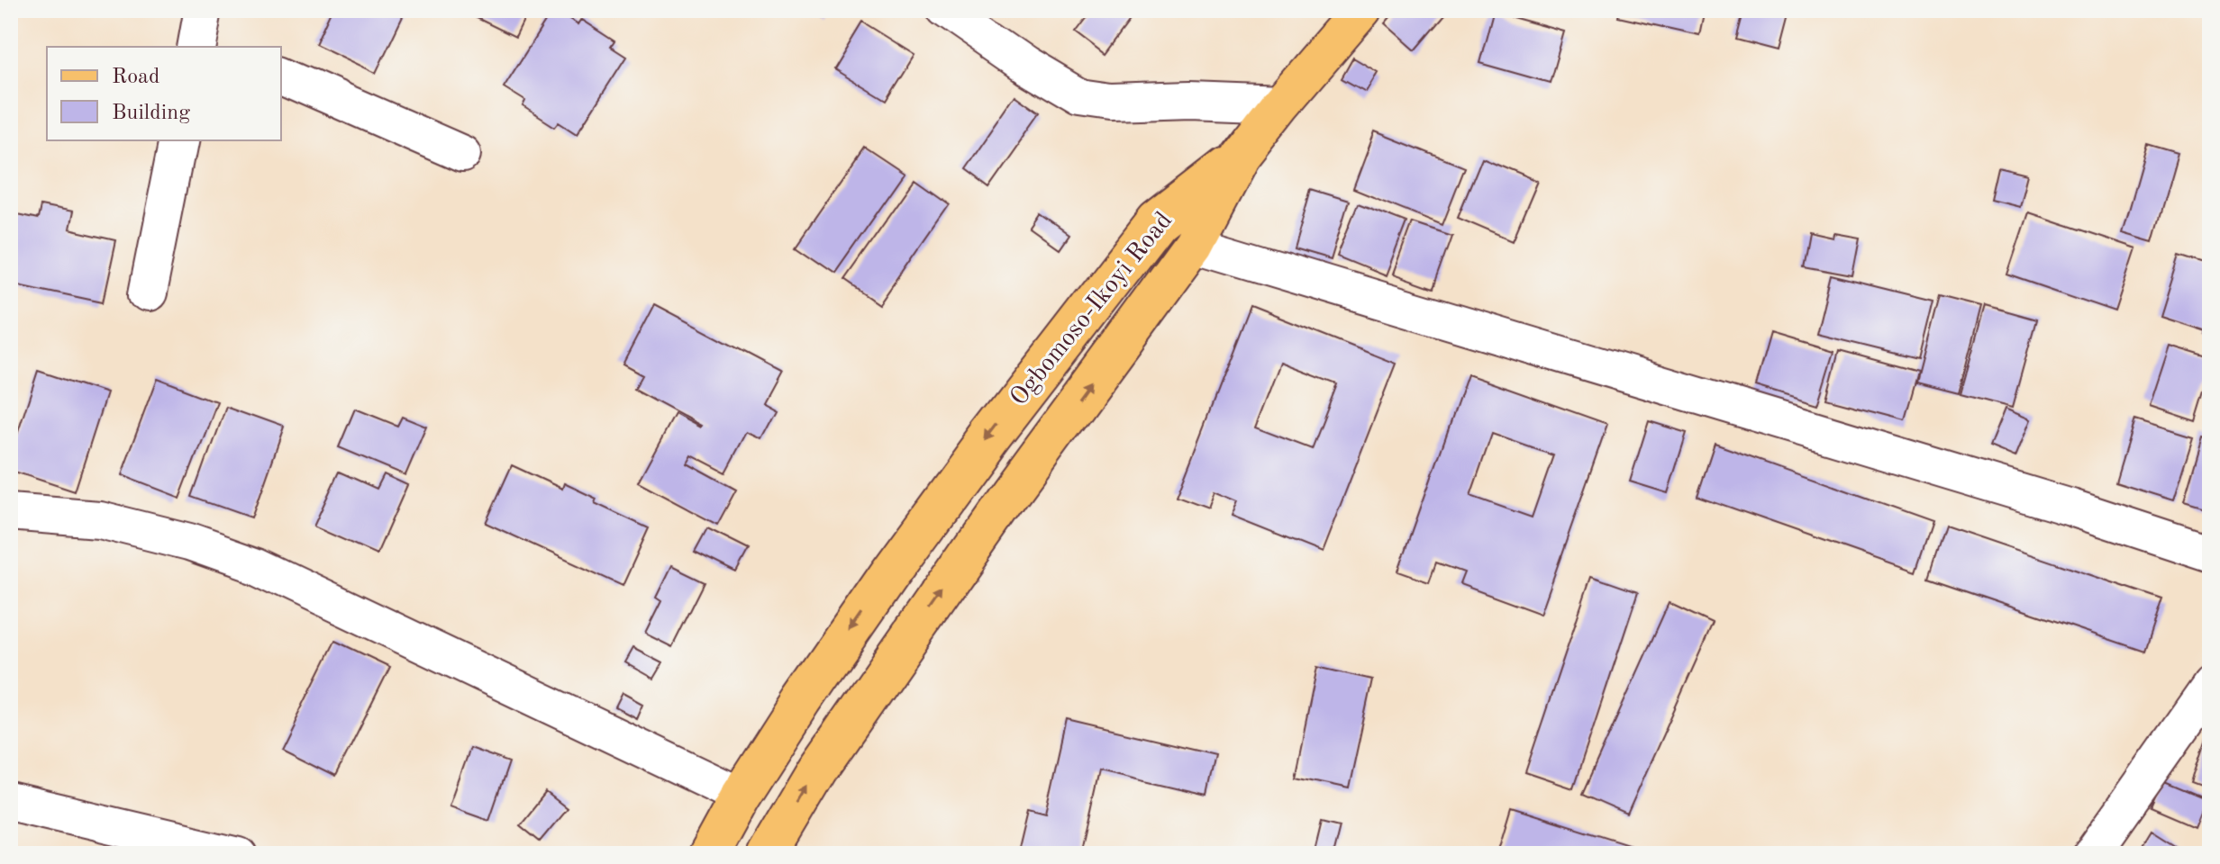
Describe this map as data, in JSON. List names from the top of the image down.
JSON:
{
  "streets": {
    "main road": ["Ogbomoso-Ikoyi Road"]
  },
  "legend": ["Road", "Building"]
}
